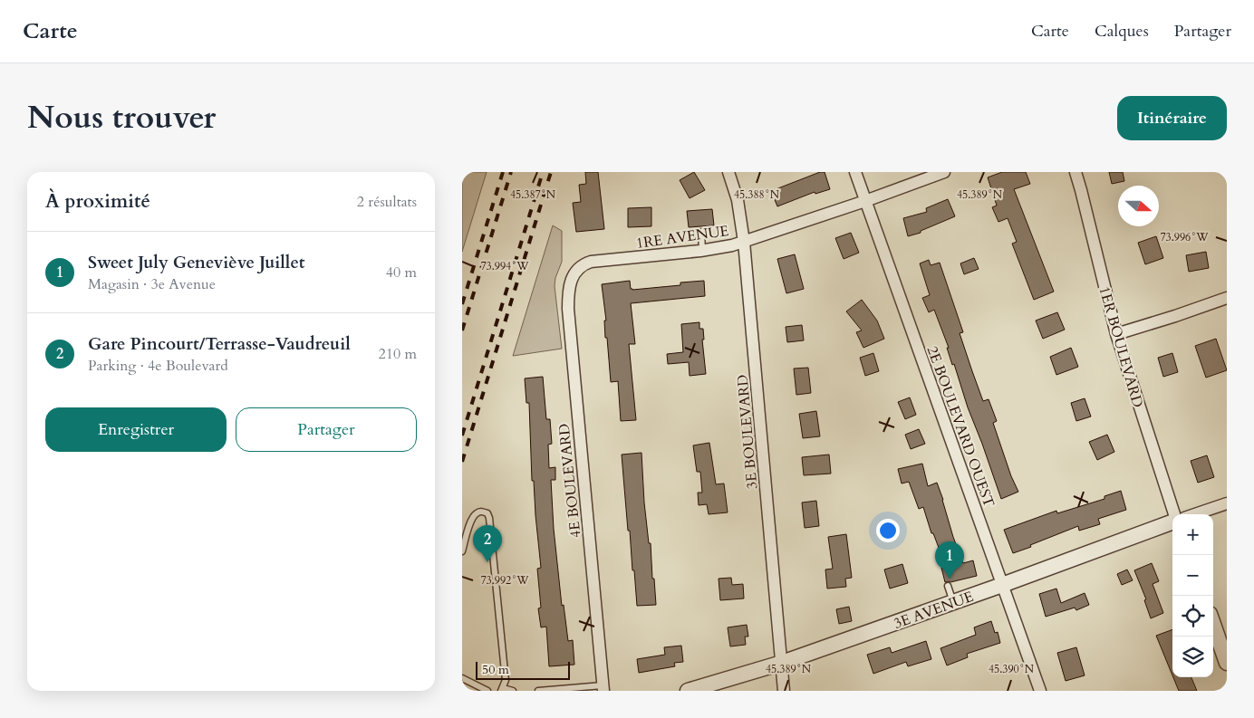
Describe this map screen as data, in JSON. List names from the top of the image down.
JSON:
{
  "streets": {
    "street": [
      "1RE AVENUE",
      "1ER BOULEVARD",
      "2E BOULEVARD OUEST",
      "3E BOULEVARD",
      "4E BOULEVARD",
      "3E AVENUE"
    ]
  },
  "crossings": [
    ["1RE AVENUE", "2E BOULEVARD OUEST"],
    ["1RE AVENUE", "3E BOULEVARD"],
    ["1RE AVENUE", "4E BOULEVARD"],
    ["2E BOULEVARD OUEST", "3E AVENUE"],
    ["3E BOULEVARD", "3E AVENUE"]
  ],
  "scale_bar": "50 m",
  "north": "right",
  "page": {
    "header": "Carte",
    "nav": ["Carte", "Calques", "Partager"],
    "title": "Nous trouver",
    "buttons": [
      "Itinéraire",
      ["Enregistrer", "Partager"]
    ],
    "heading": ["À proximité", "2 résultats"],
    "list": [
      {
        "mark": "1",
        "name": "Sweet July Geneviève Juillet",
        "note": "Magasin · 3e Avenue",
        "value": "40 m"
      },
      {
        "mark": "2",
        "name": "Gare Pincourt/Terrasse-Vaudreuil",
        "note": "Parking · 4e Boulevard",
        "value": "210 m"
      }
    ],
    "map_buttons": ["+", "−"],
    "pins": ["2", "1"],
    "scale": "50 m"
  },
  "coordinates": [
    "45.387°N",
    "45.388°N",
    "45.389°N",
    "73.996°W",
    "73.994°W",
    "73.992°W",
    "45.390°N"
  ]
}
